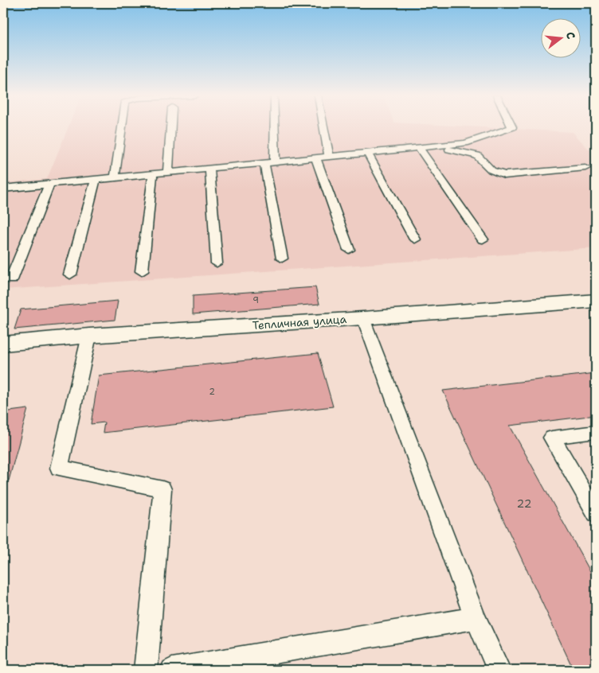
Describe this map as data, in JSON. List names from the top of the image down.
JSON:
{
  "streets": {
    "street": ["Тепличная улица"]
  },
  "house_numbers": ["9", "2", "22"],
  "north": "right"
}
